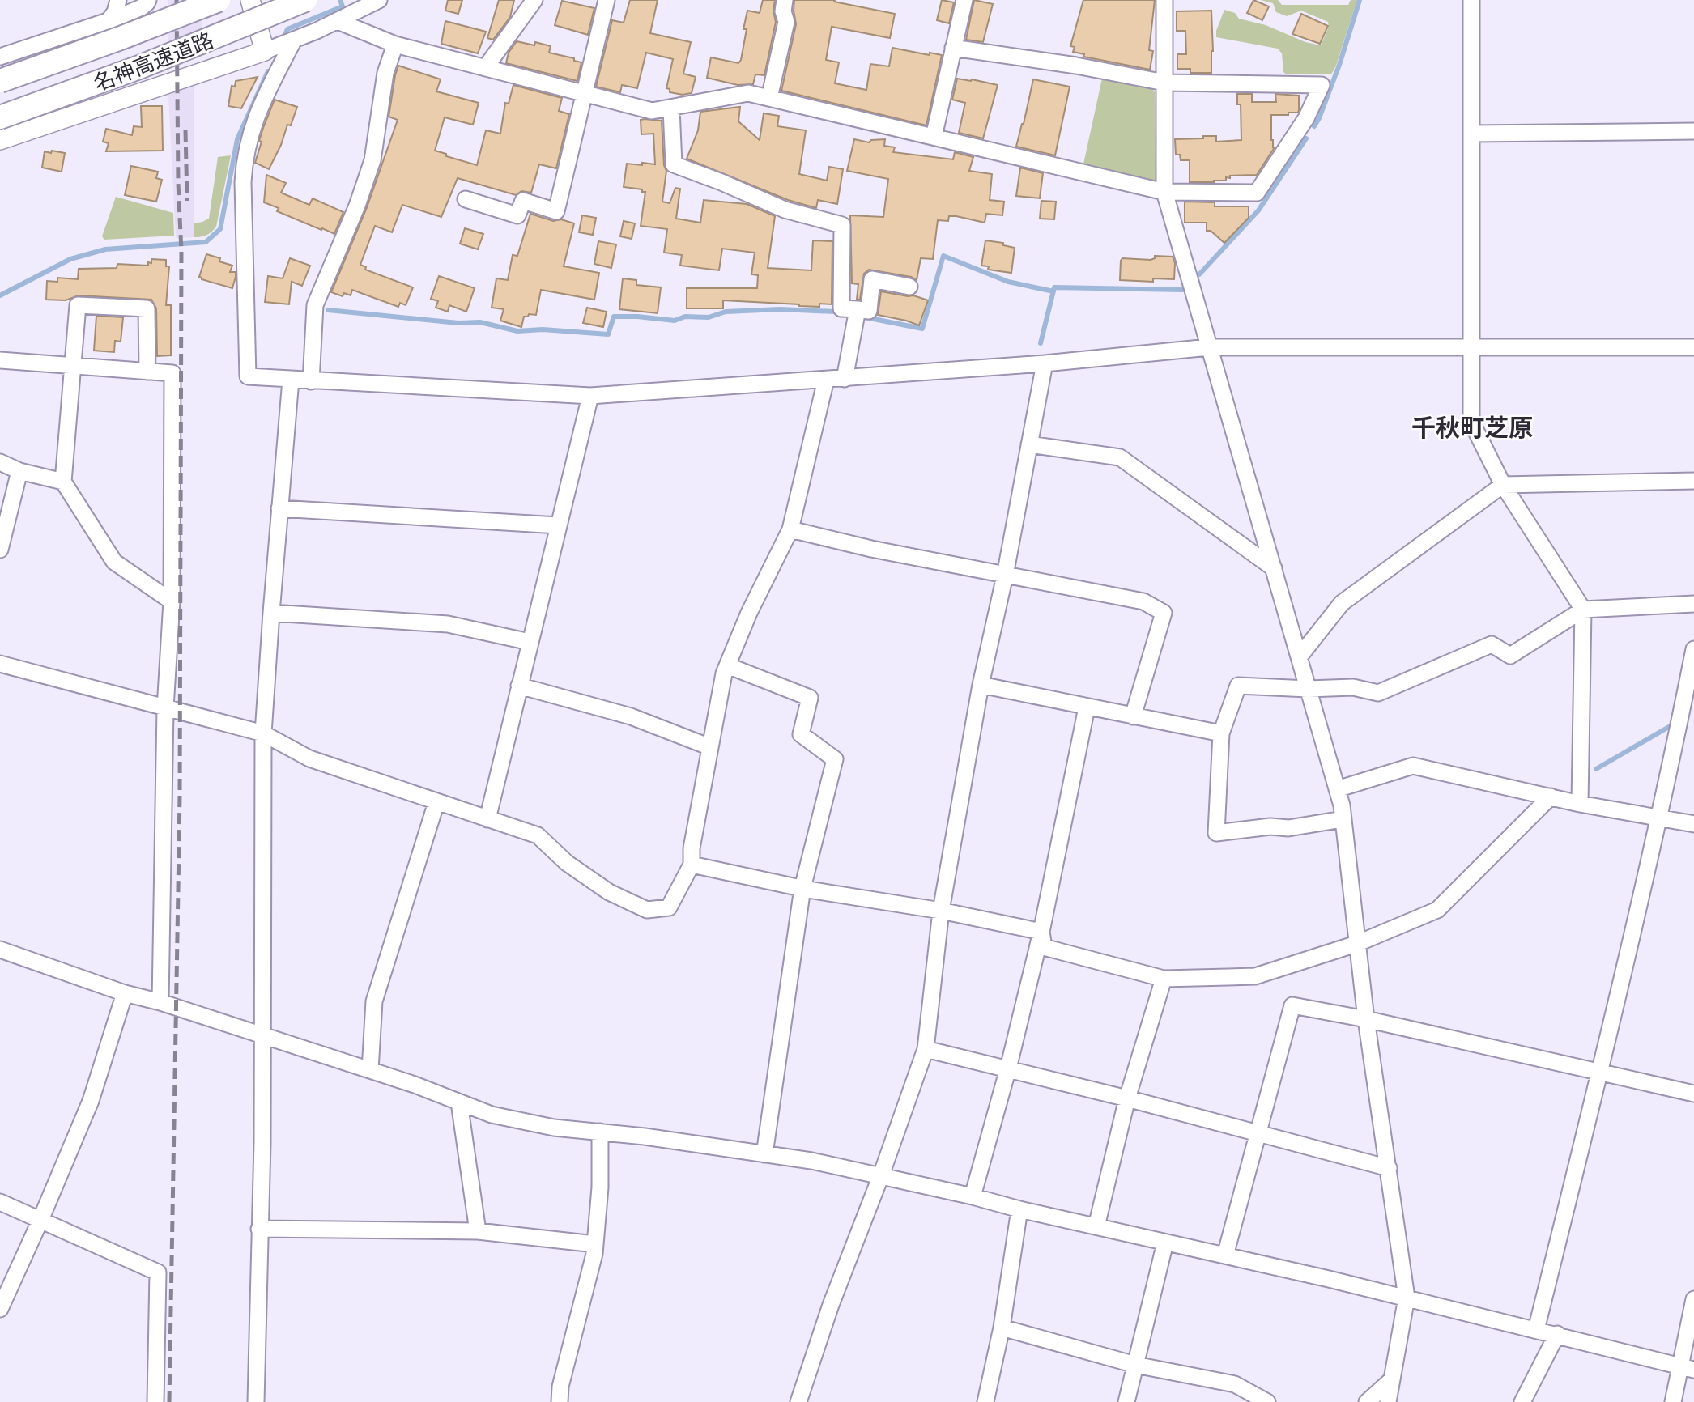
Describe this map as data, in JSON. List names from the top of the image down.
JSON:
{
  "streets": {
    "highway": ["名神高速道路"]
  },
  "districts": ["千秋町芝原"]
}
